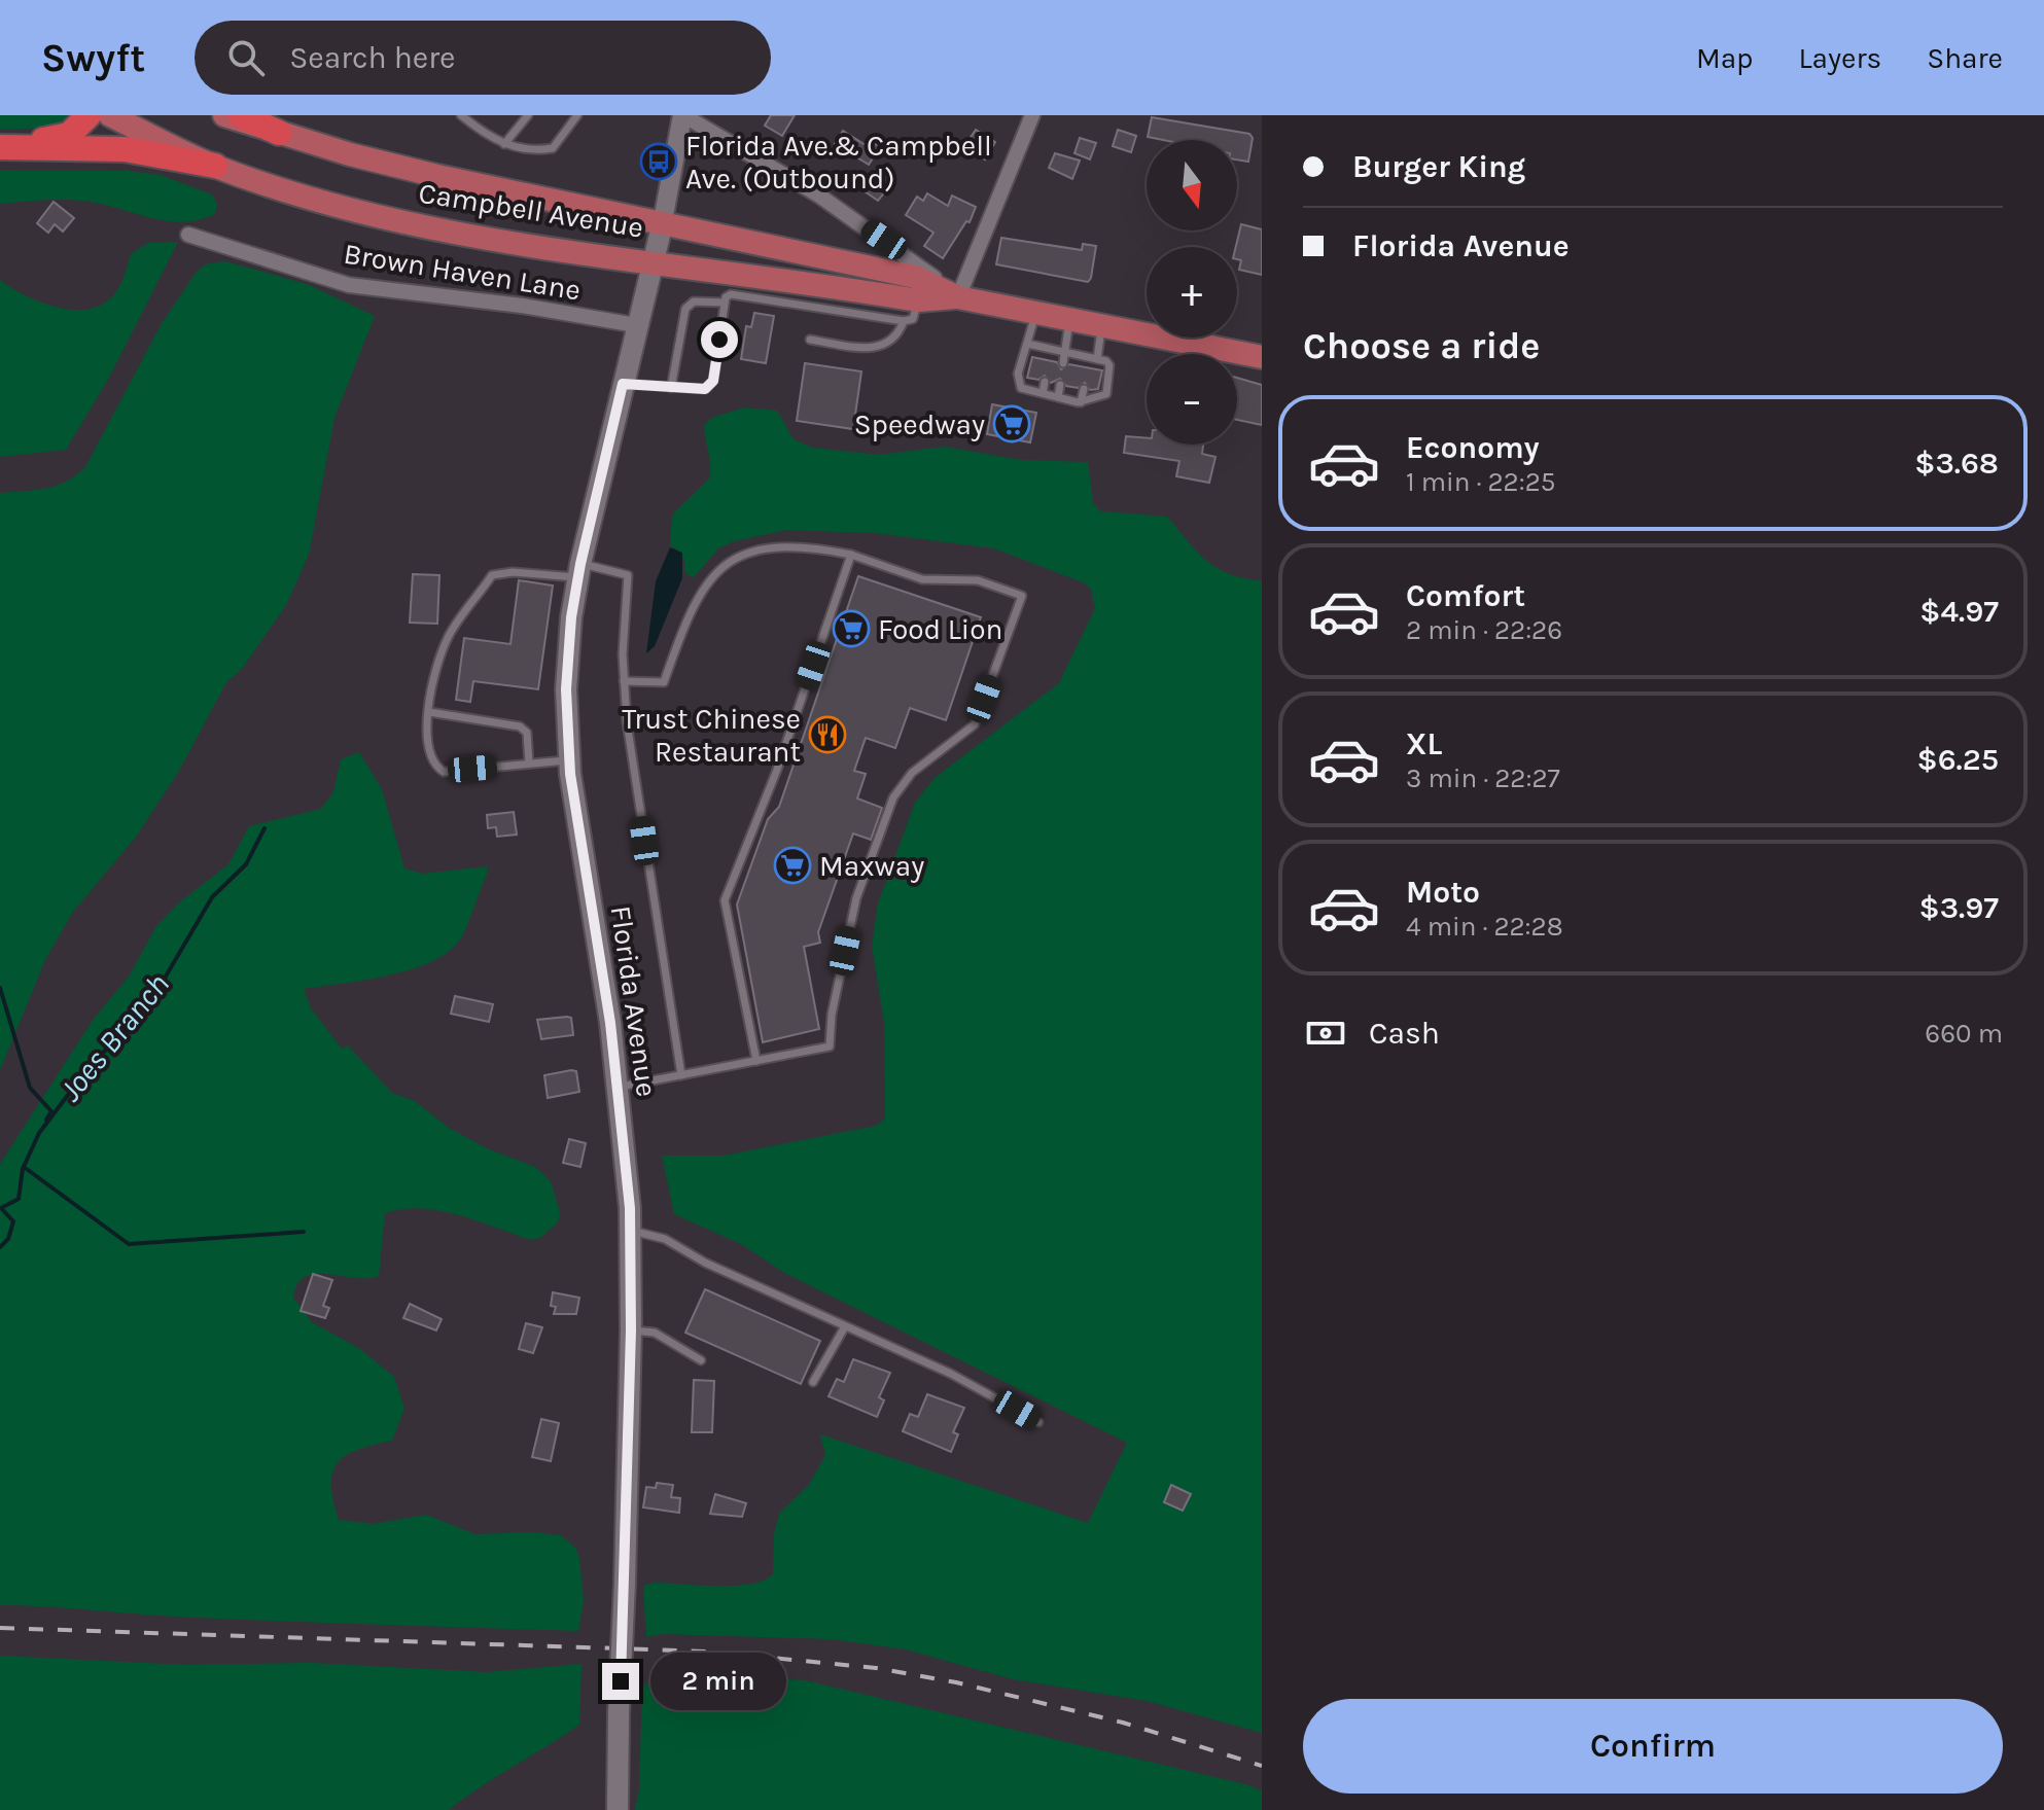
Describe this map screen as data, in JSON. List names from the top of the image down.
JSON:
{
  "streets": {
    "main road": ["Campbell Avenue", "Florida Avenue"],
    "street": ["Brown Haven Lane"]
  },
  "crossings": [
    ["Campbell Avenue", "Florida Avenue"],
    ["Brown Haven Lane", "Florida Avenue"]
  ],
  "water": ["Joes Branch"],
  "places": {
    "bus stop": ["Florida Ave.& Campbell Ave. (Outbound)"],
    "supermarket": ["Speedway", "Food Lion", "Maxway"],
    "restaurant": ["Trust Chinese Restaurant"]
  },
  "north": "bottom",
  "page": {
    "header": "Swyft",
    "search": "Search here",
    "nav": ["Map", "Layers", "Share"],
    "banner": ["Burger King", "Florida Avenue"],
    "map_buttons": ["+", "−"],
    "heading": "Choose a ride",
    "list": [
      {
        "name": "Economy",
        "note": "1 min · 22:25",
        "value": "$3.68"
      },
      {
        "name": "Comfort",
        "note": "2 min · 22:26",
        "value": "$4.97"
      },
      {
        "name": "XL",
        "note": "3 min · 22:27",
        "value": "$6.25"
      },
      {
        "name": "Moto",
        "note": "4 min · 22:28",
        "value": "$3.97"
      }
    ],
    "pay": ["Cash", "660 m"],
    "bubble": "2 min",
    "buttons": "Confirm"
  }
}
